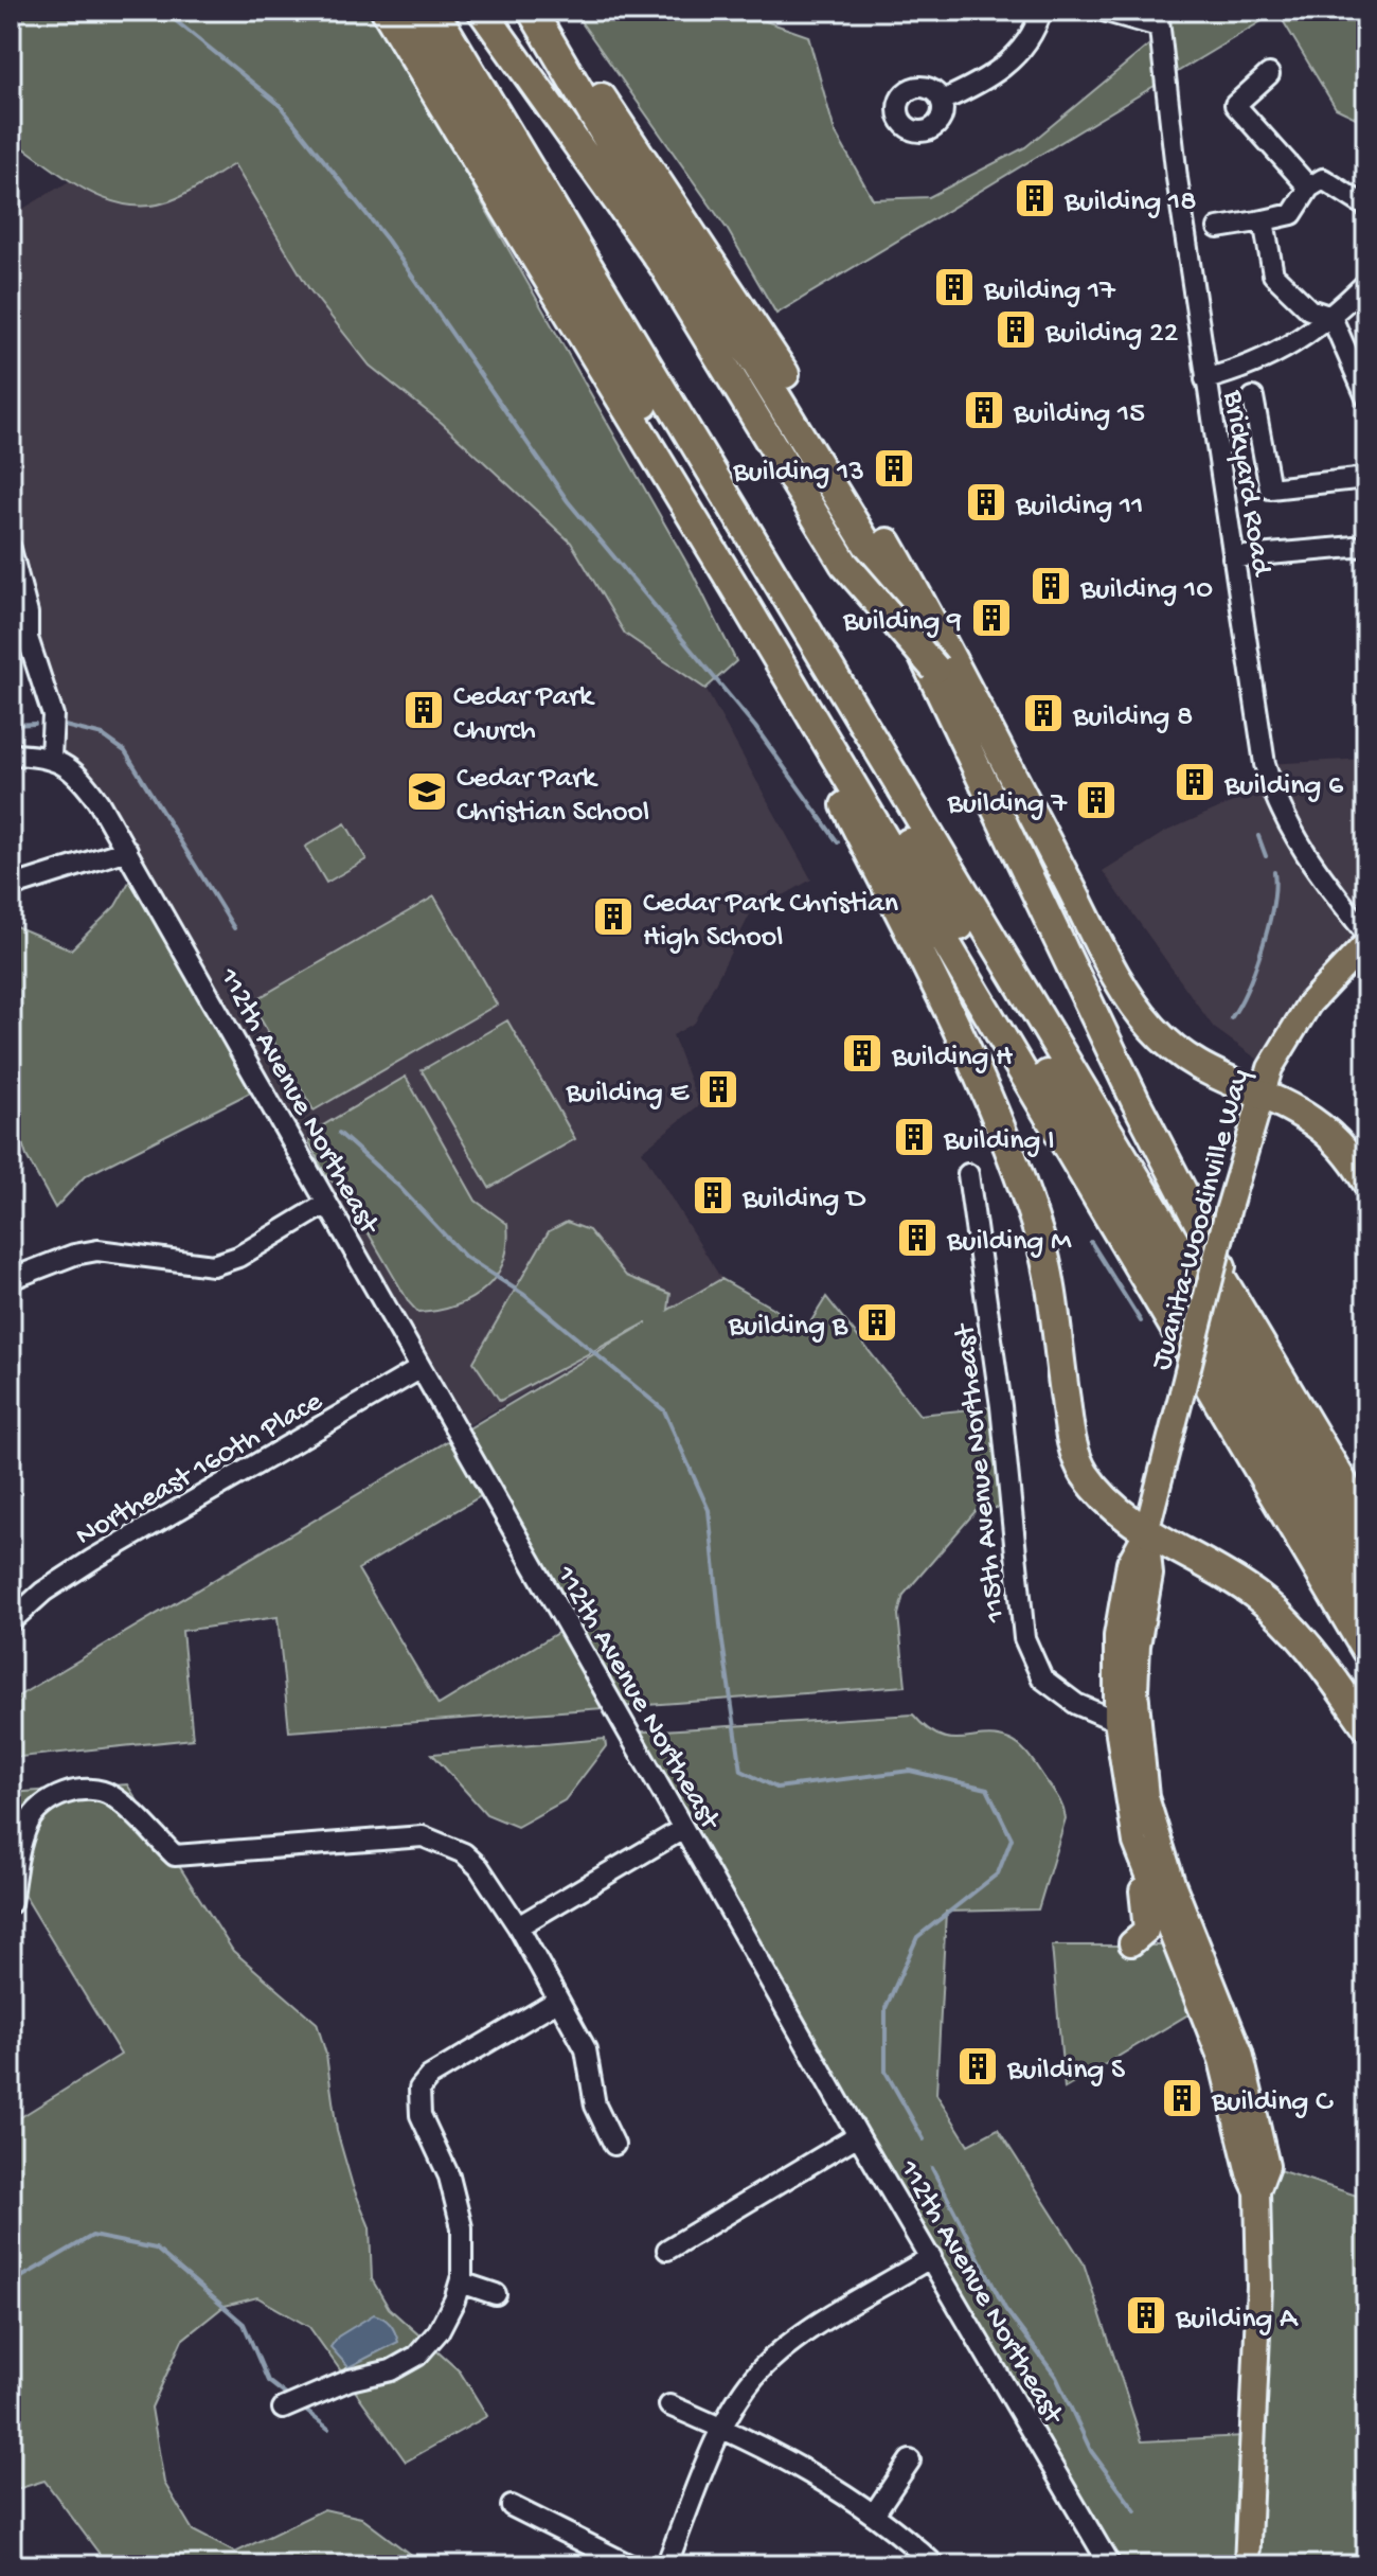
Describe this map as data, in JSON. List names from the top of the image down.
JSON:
{
  "streets": {
    "main road": ["Juanita-Woodinville Way"],
    "street": [
      "Brickyard Road",
      "112th Avenue Northeast",
      "Northeast 160th Place",
      "115th Avenue Northeast"
    ]
  },
  "crossings": [
    ["112th Avenue Northeast", "Northeast 160th Place"]
  ],
  "places": {
    "building": [
      "Building 18",
      "Building 17",
      "Building 22",
      "Building 15",
      "Building 13",
      "Building 11",
      "Building 10",
      "Building 9",
      "Cedar Park Church",
      "Building 8",
      "Building 6",
      "Building 7",
      "Cedar Park Christian High School",
      "Building H",
      "Building E",
      "Building I",
      "Building D",
      "Building M",
      "Building B",
      "Building S",
      "Building C",
      "Building A"
    ],
    "school or university": ["Cedar Park Christian School"]
  }
}
